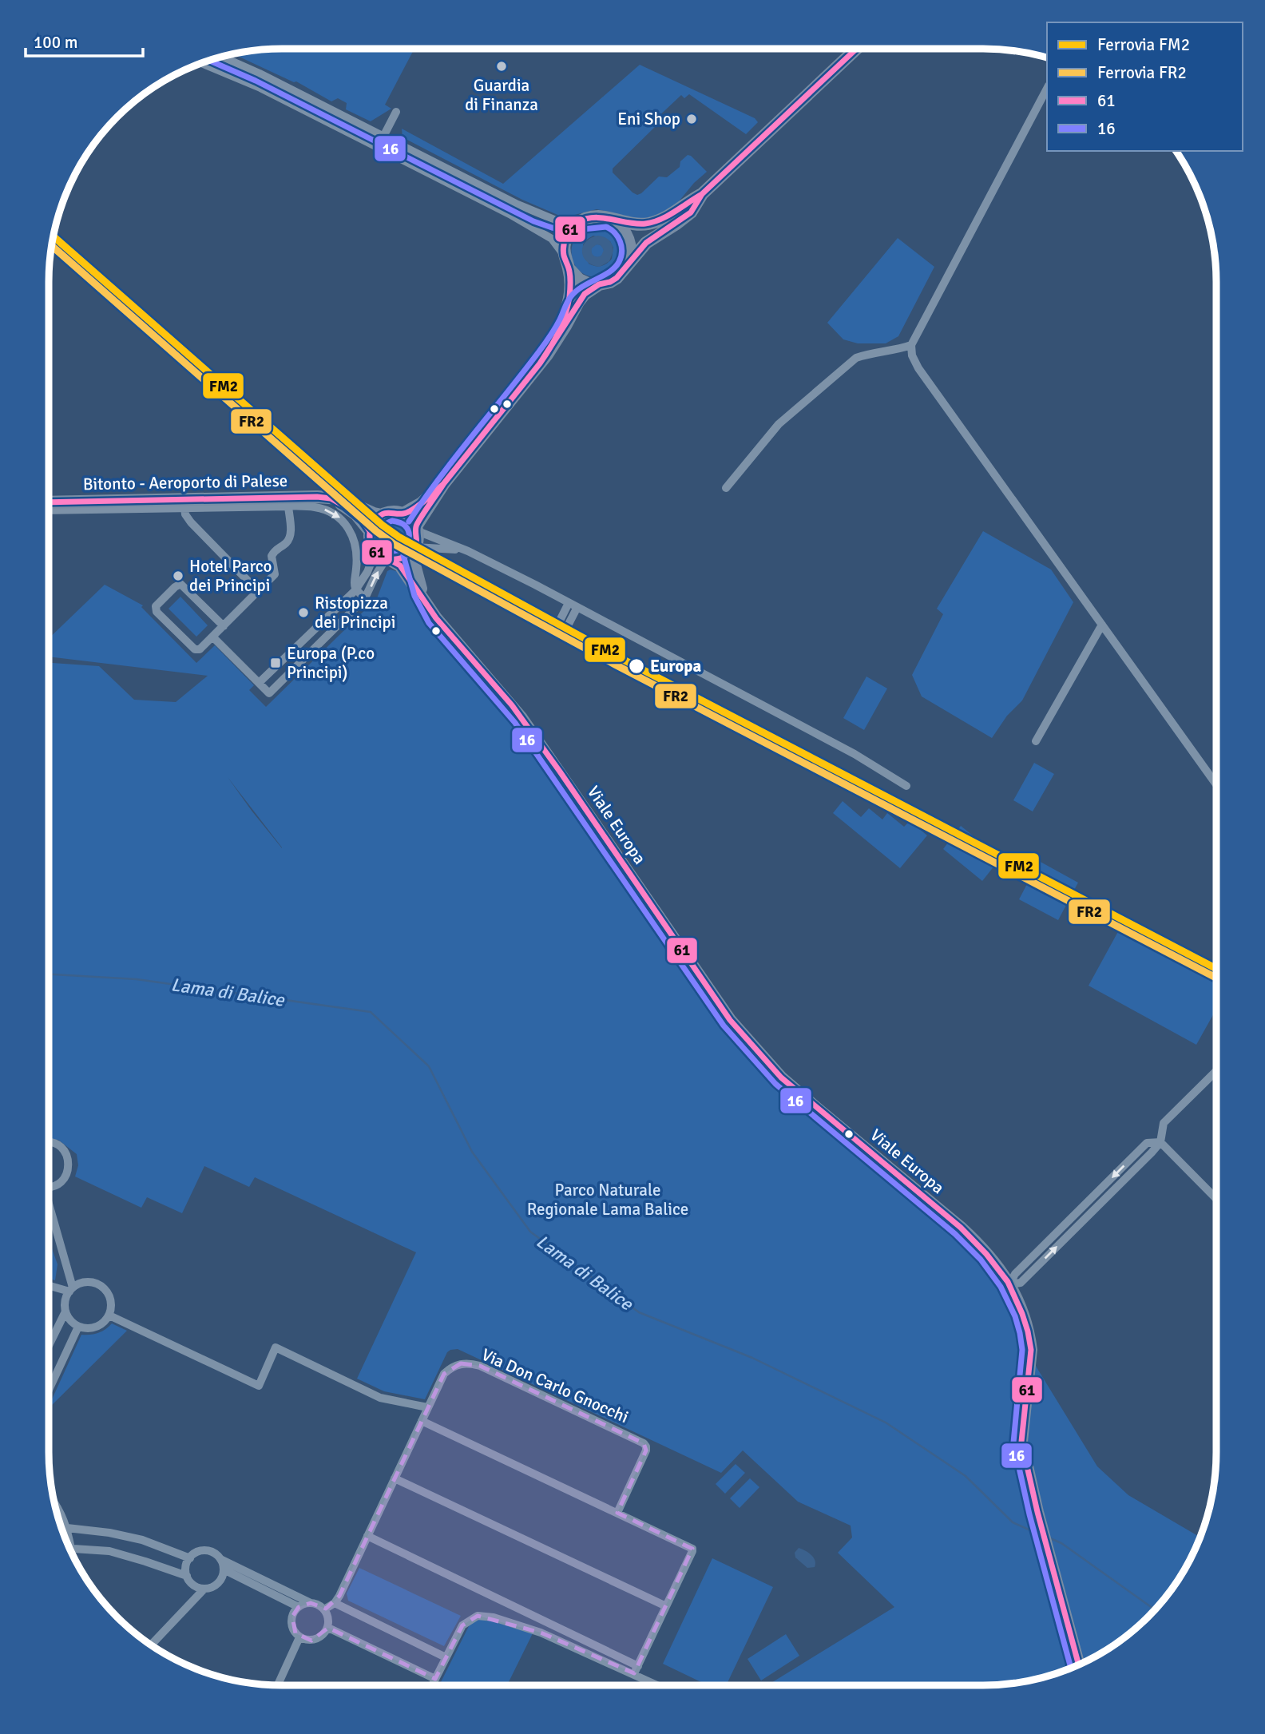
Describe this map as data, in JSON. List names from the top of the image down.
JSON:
{
  "streets": {
    "main road": ["Bitonto - Aeroporto di Palese", "Viale Europa"],
    "street": ["Via Don Carlo Gnocchi"]
  },
  "crossings": [
    ["Bitonto - Aeroporto di Palese", "Viale Europa"]
  ],
  "water": ["Lama di Balice"],
  "parks": ["Parco Naturale Regionale Lama Balice"],
  "places": {
    "other": [
      "Guardia di Finanza",
      "Eni Shop",
      "Hotel Parco dei Principi",
      "Ristopizza dei Principi",
      "Europa"
    ],
    "transit": ["Europa (P.co Principi)"]
  },
  "lines": [
    "transit line 61",
    "transit line 16",
    "rail line FM2",
    "rail line FR2"
  ],
  "legend": [
    "Ferrovia FM2",
    "Ferrovia FR2",
    "61",
    "16"
  ],
  "scale_bar": "100 m"
}
